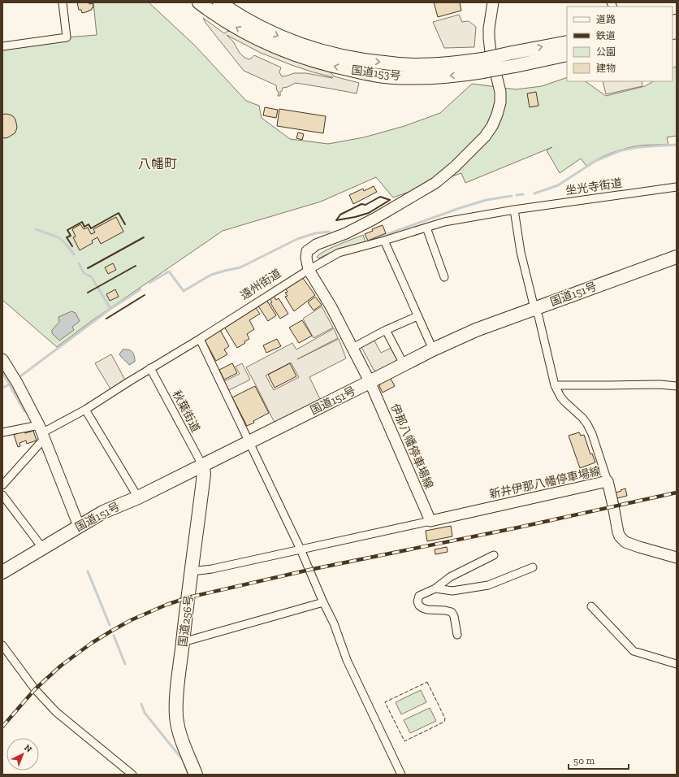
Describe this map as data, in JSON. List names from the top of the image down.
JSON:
{
  "streets": {
    "highway": ["国道153号", "国道151号", "国道256号"],
    "street": [
      "坐光寺街道",
      "遠州街道",
      "秋葉街道",
      "伊那八幡停車場線",
      "新井伊那八幡停車場線"
    ]
  },
  "crossings": [
    ["坐光寺街道", "遠州街道"],
    ["遠州街道", "秋葉街道"],
    ["遠州街道", "伊那八幡停車場線"],
    ["国道151号", "秋葉街道"],
    ["国道151号", "伊那八幡停車場線"],
    ["国道151号", "国道256号"],
    ["秋葉街道", "国道256号"],
    ["伊那八幡停車場線", "新井伊那八幡停車場線"]
  ],
  "districts": ["八幡町"],
  "legend": [
    "道路",
    "鉄道",
    "公園",
    "建物"
  ],
  "scale_bar": "50 m",
  "north": "top right"
}
